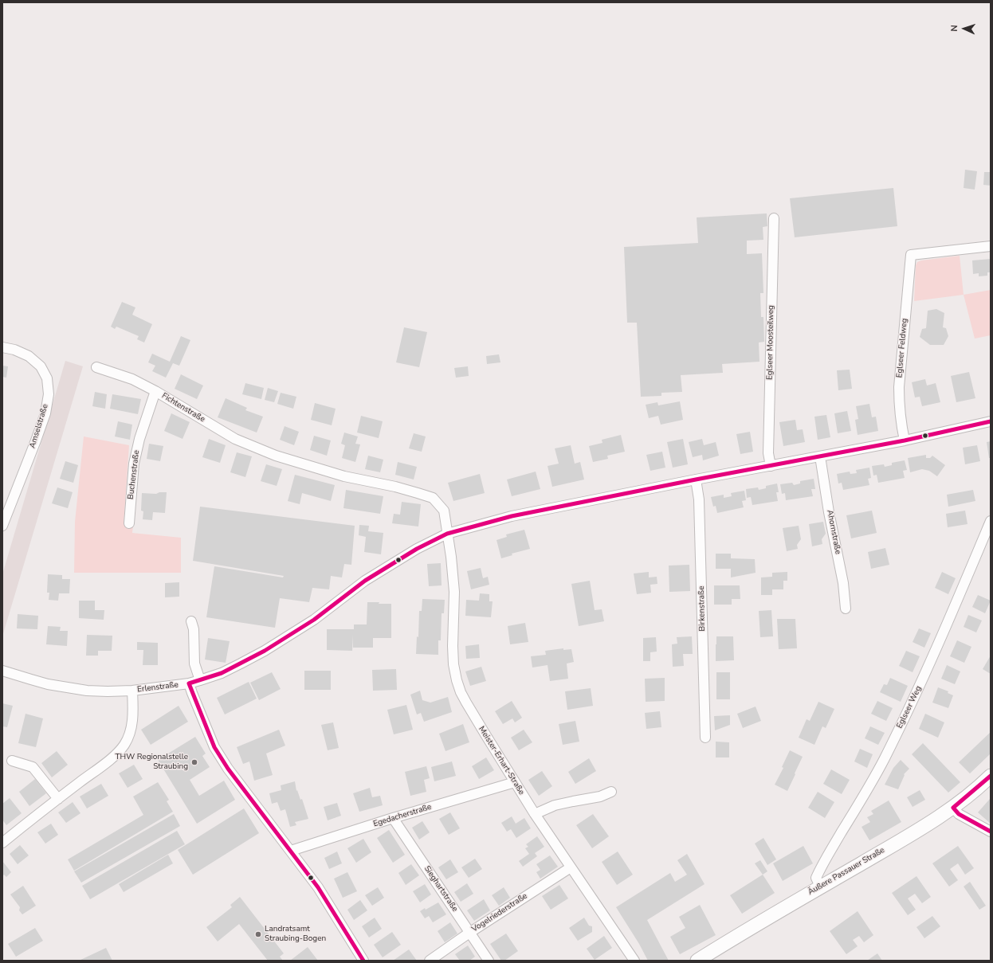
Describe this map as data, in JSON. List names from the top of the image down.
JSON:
{
  "streets": {
    "main road": ["Äußere Passauer Straße"],
    "street": [
      "Eglseer Moosteilweg",
      "Eglseer Feldweg",
      "Fichtenstraße",
      "Amselstraße",
      "Buchenstraße",
      "Ahornstraße",
      "Birkenstraße",
      "Erlenstraße",
      "Eglseer Weg",
      "Meister-Erhart-Straße",
      "Egedacherstraße",
      "Sieghartstraße",
      "Vogelriederstraße"
    ]
  },
  "crossings": [
    ["Eglseer Moosteilweg", "Erlenstraße"],
    ["Eglseer Feldweg", "Erlenstraße"],
    ["Fichtenstraße", "Buchenstraße"],
    ["Fichtenstraße", "Erlenstraße"],
    ["Fichtenstraße", "Meister-Erhart-Straße"],
    ["Ahornstraße", "Erlenstraße"],
    ["Birkenstraße", "Erlenstraße"],
    ["Erlenstraße", "Meister-Erhart-Straße"],
    ["Eglseer Weg", "Äußere Passauer Straße"],
    ["Meister-Erhart-Straße", "Egedacherstraße"],
    ["Meister-Erhart-Straße", "Vogelriederstraße"],
    ["Egedacherstraße", "Sieghartstraße"],
    ["Sieghartstraße", "Vogelriederstraße"]
  ],
  "places": ["THW Regionalstelle Straubing", "Landratsamt Straubing-Bogen"],
  "north": "left"
}
